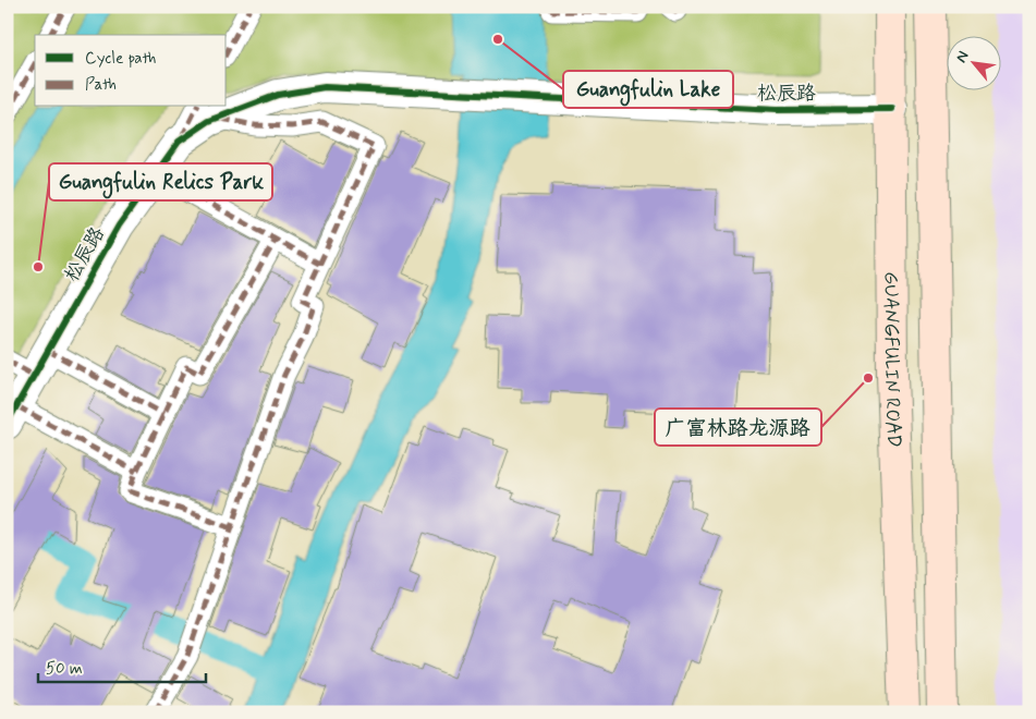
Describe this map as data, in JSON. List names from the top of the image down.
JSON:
{
  "streets": {
    "main road": ["GUANGFULIN ROAD"],
    "street": ["松辰路"]
  },
  "crossings": [
    ["松辰路", "GUANGFULIN ROAD"]
  ],
  "places": ["Guangfulin Lake", "Guangfulin Relics Park", "广富林路龙源路"],
  "legend": ["Cycle path", "Path"],
  "scale_bar": "50 m",
  "north": "top left"
}
